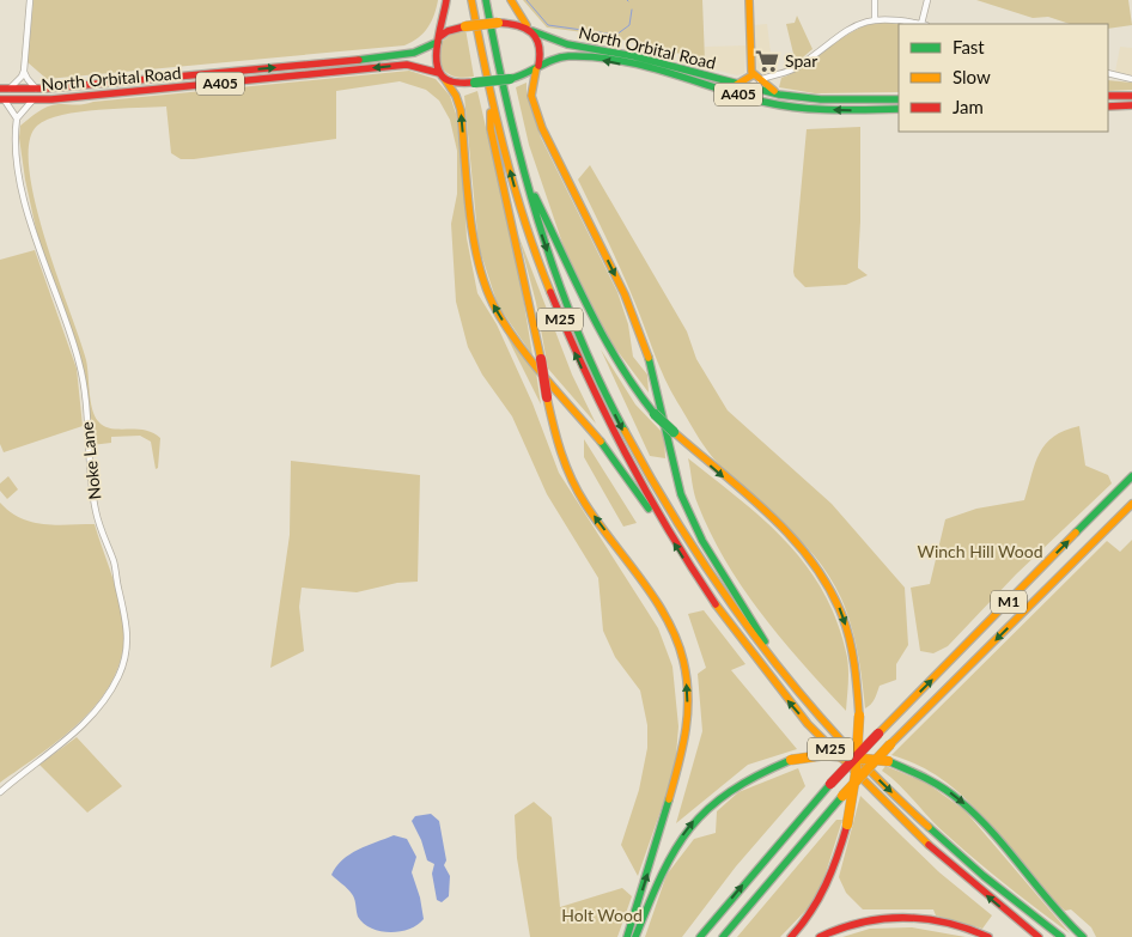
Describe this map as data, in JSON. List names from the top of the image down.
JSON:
{
  "streets": {
    "main road": [
      "North Orbital Road",
      "A405",
      "M25",
      "M1"
    ],
    "street": ["Noke Lane"]
  },
  "crossings": [
    ["North Orbital Road", "M25"]
  ],
  "parks": ["Winch Hill Wood", "Holt Wood"],
  "places": {
    "supermarket": ["Spar"]
  },
  "legend": ["Fast", "Slow", "Jam"]
}
